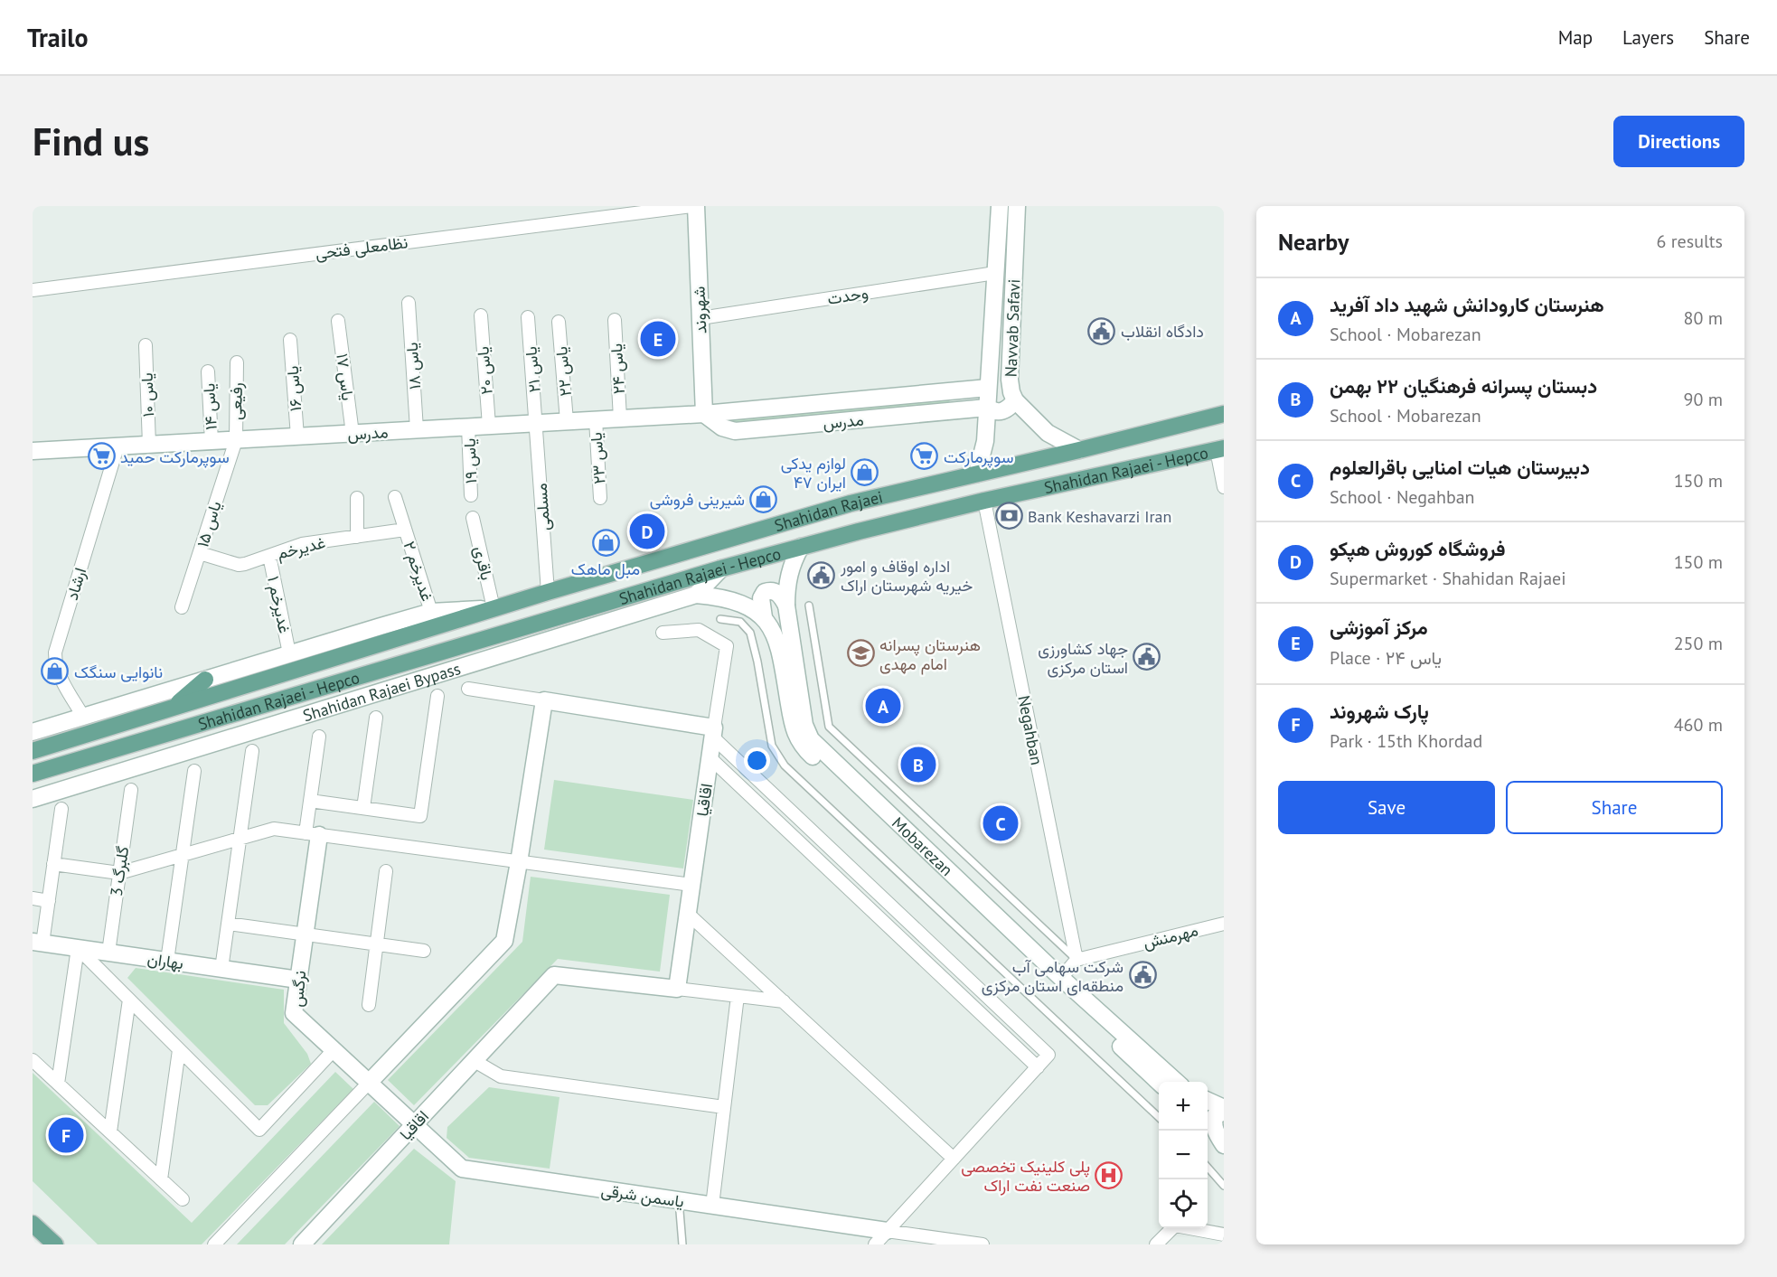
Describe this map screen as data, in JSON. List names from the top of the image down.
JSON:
{
  "streets": {
    "main road": ["Shahidan Rajaei - Hepco", "Shahidan Rajaei"],
    "street": [
      "نظامعلی فتحی",
      "وحدت",
      "شهروند",
      "Navvab Safavi",
      "یاس ۱۸",
      "یاس ۲۴",
      "یاس ۲۱",
      "یاس ۲۰",
      "یاس ۲۲",
      "یاس ۱۷",
      "یاس ۱۶",
      "یاس ۱۰",
      "رفیعی",
      "یاس ۱۴",
      "مدرس",
      "یاس ۲۳",
      "یاس ۱۹",
      "مسلمی",
      "یاس ۱۵",
      "غدیرخم",
      "باقری",
      "غدیرخم ۲",
      "ارشاد",
      "غدیرخم ۱",
      "Shahidan Rajaei Bypass",
      "Negahban",
      "اقاقیا",
      "Mobarezan",
      "گلبرگ 3",
      "مهرمنش",
      "بهاران",
      "نرگس",
      "یاسمن شرقی"
    ]
  },
  "crossings": [
    ["وحدت", "شهروند"],
    ["وحدت", "Navvab Safavi"],
    ["شهروند", "مدرس"],
    ["Navvab Safavi", "مدرس"],
    ["Navvab Safavi", "Shahidan Rajaei"],
    ["یاس ۱۸", "مدرس"],
    ["یاس ۲۴", "مدرس"],
    ["یاس ۲۱", "مدرس"],
    ["یاس ۲۱", "مسلمی"],
    ["یاس ۲۰", "مدرس"],
    ["یاس ۲۲", "مدرس"],
    ["یاس ۱۷", "مدرس"],
    ["یاس ۱۶", "مدرس"],
    ["یاس ۱۰", "مدرس"],
    ["رفیعی", "مدرس"],
    ["رفیعی", "یاس ۱۵"],
    ["یاس ۱۴", "مدرس"],
    ["مدرس", "یاس ۲۳"],
    ["مدرس", "یاس ۱۹"],
    ["مدرس", "مسلمی"],
    ["مدرس", "یاس ۱۵"],
    ["مدرس", "ارشاد"],
    ["Shahidan Rajaei - Hepco", "Shahidan Rajaei"],
    ["Shahidan Rajaei - Hepco", "باقری"],
    ["Shahidan Rajaei - Hepco", "Shahidan Rajaei Bypass"],
    ["Shahidan Rajaei - Hepco", "Negahban"],
    ["Shahidan Rajaei - Hepco", "Mobarezan"],
    ["مسلمی", "Shahidan Rajaei"],
    ["Shahidan Rajaei", "باقری"],
    ["یاس ۱۵", "غدیرخم"],
    ["غدیرخم", "غدیرخم ۲"],
    ["غدیرخم", "غدیرخم ۱"],
    ["Negahban", "مهرمنش"],
    ["اقاقیا", "نرگس"],
    ["اقاقیا", "یاسمن شرقی"],
    ["گلبرگ 3", "بهاران"],
    ["بهاران", "نرگس"],
    ["نرگس", "یاسمن شرقی"]
  ],
  "places": {
    "public building": [
      "دادگاه انقلاب",
      "اداره اوقاف و امور خیریه شهرستان اراک",
      "جهاد کشاورزی استان مرکزی",
      "شرکت سهامی آب منطقه‌ای استان مرکزی"
    ],
    "supermarket": ["سوپرمارکت حمید", "سوپرمارکت"],
    "shop": [
      "لوازم یدکی ایران ۴۷",
      "شیرینی فروشی",
      "مبل ماهک",
      "نانوایی سنگک"
    ],
    "bank": ["Bank Keshavarzi Iran"],
    "school or university": ["هنرستان پسرانه امام مهدی"],
    "hospital": ["پلی کلینیک تخصصی صنعت نفت اراک"]
  },
  "page": {
    "header": "Trailo",
    "nav": ["Map", "Layers", "Share"],
    "buttons": [
      "Directions",
      ["Save", "Share"]
    ],
    "title": "Find us",
    "heading": ["Nearby", "6 results"],
    "list": [
      {
        "mark": "A",
        "name": "هنرستان کارودانش شهید داد آفرید",
        "note": "School · Mobarezan",
        "value": "80 m"
      },
      {
        "mark": "B",
        "name": "دبستان پسرانه فرهنگیان ۲۲ بهمن",
        "note": "School · Mobarezan",
        "value": "90 m"
      },
      {
        "mark": "C",
        "name": "دبیرستان هیات امنایی باقرالعلوم",
        "note": "School · Negahban",
        "value": "150 m"
      },
      {
        "mark": "D",
        "name": "فروشگاه کوروش هپکو",
        "note": "Supermarket · Shahidan Rajaei",
        "value": "150 m"
      },
      {
        "mark": "E",
        "name": "مرکز آموزشی",
        "note": "Place · یاس ۲۴",
        "value": "250 m"
      },
      {
        "mark": "F",
        "name": "پارک شهروند",
        "note": "Park · 15th Khordad",
        "value": "460 m"
      }
    ],
    "pins": [
      "E",
      "D",
      "A",
      "B",
      "C",
      "F"
    ],
    "map_buttons": ["+", "−"]
  }
}
